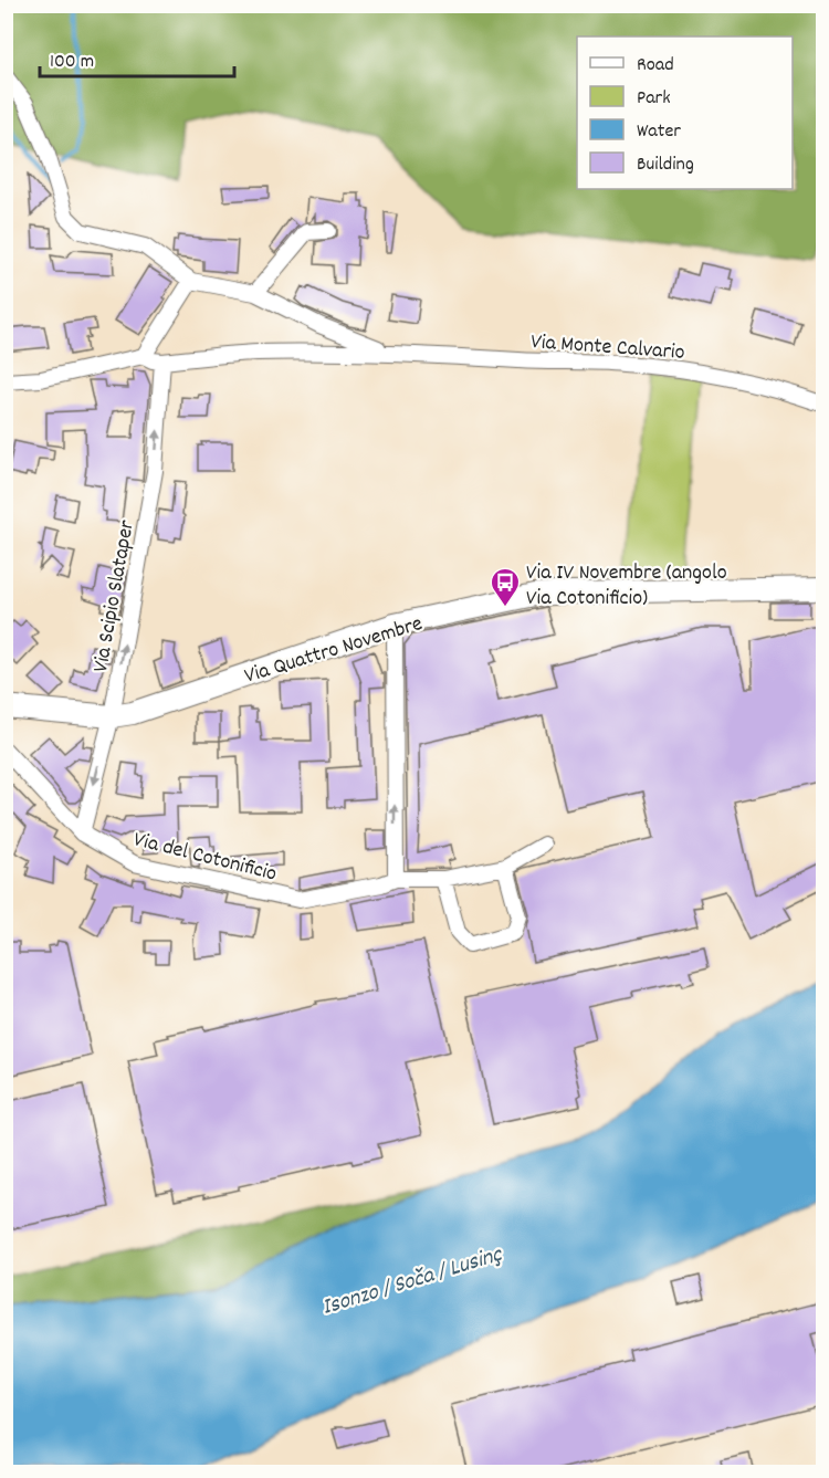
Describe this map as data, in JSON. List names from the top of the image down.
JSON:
{
  "streets": {
    "main road": ["Via Quattro Novembre"],
    "street": ["Via Monte Calvario", "Via Scipio Slataper", "Via del Cotonificio"]
  },
  "crossings": [
    ["Via Monte Calvario", "Via Scipio Slataper"],
    ["Via Scipio Slataper", "Via Quattro Novembre"],
    ["Via Scipio Slataper", "Via del Cotonificio"]
  ],
  "water": ["Isonzo / Soča / Lusinç"],
  "places": {
    "bus stop": ["Via IV Novembre (angolo Via Cotonificio)"]
  },
  "legend": [
    "Road",
    "Park",
    "Water",
    "Building"
  ],
  "scale_bar": "100 m"
}
